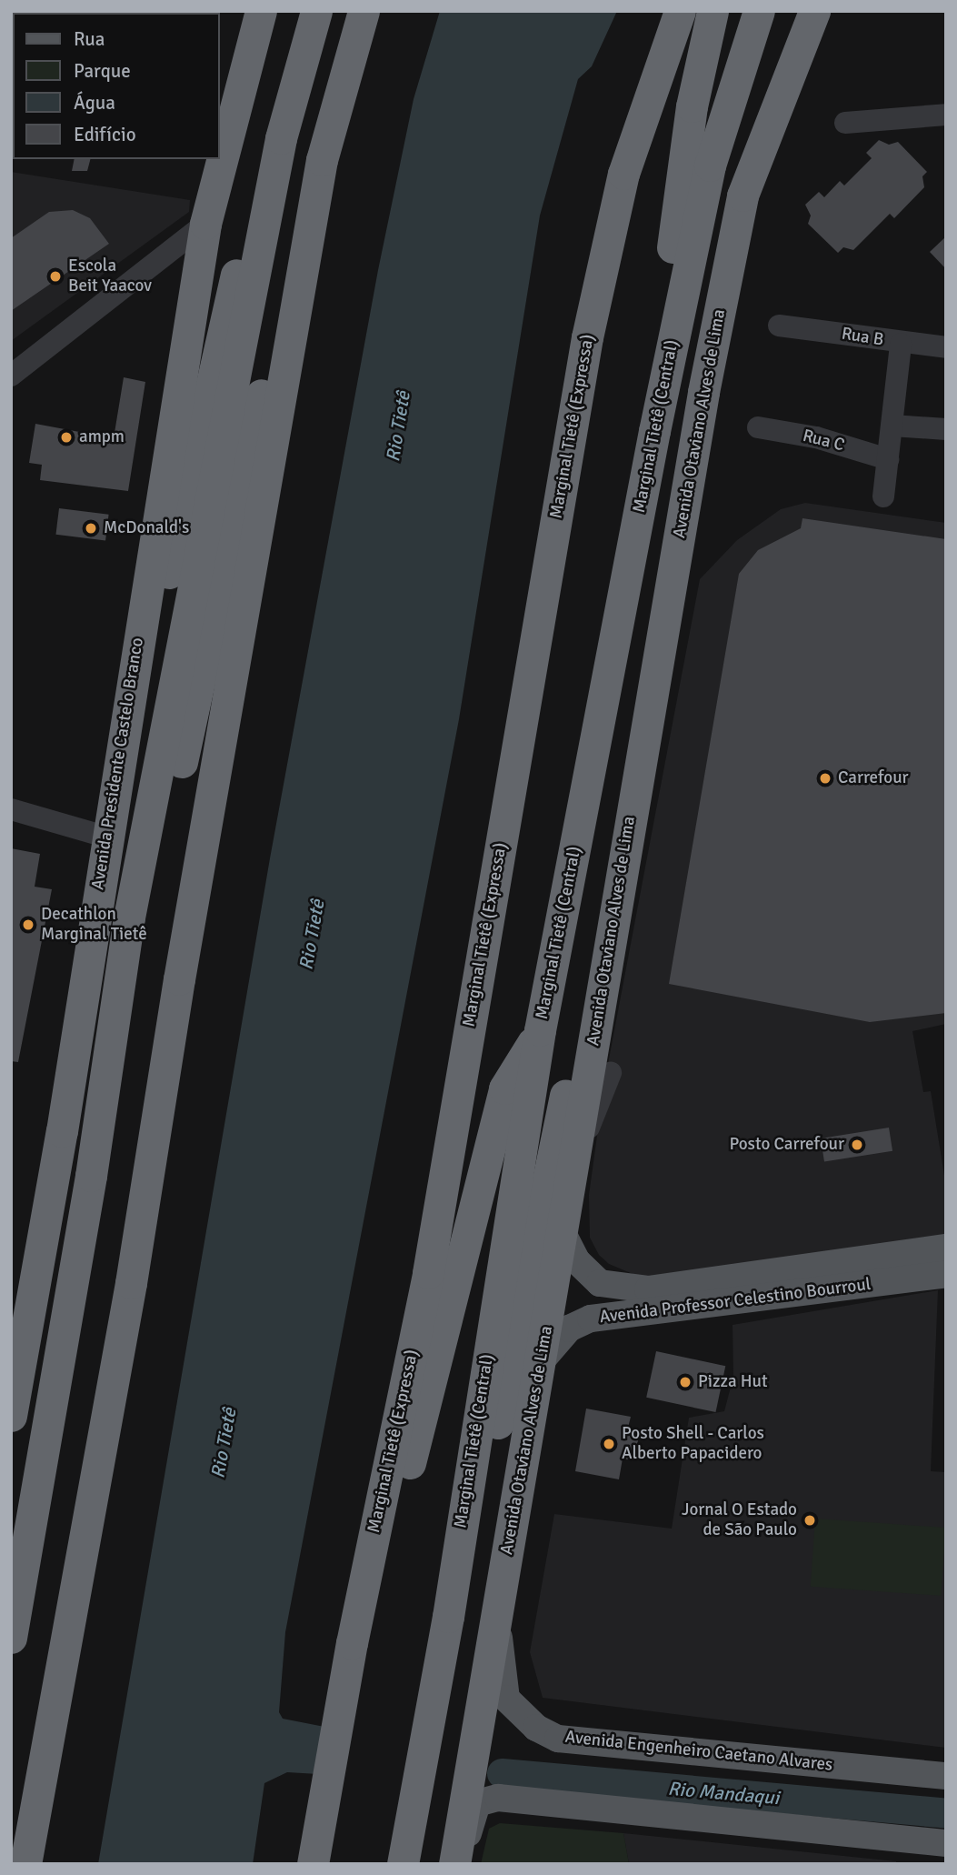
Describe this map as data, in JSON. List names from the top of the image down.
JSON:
{
  "streets": {
    "highway": [
      "Avenida Otaviano Alves de Lima",
      "Marginal Tietê (Expressa)",
      "Marginal Tietê (Central)",
      "Avenida Presidente Castelo Branco"
    ],
    "main road": ["Avenida Professor Celestino Bourroul", "Avenida Engenheiro Caetano Alvares"],
    "street": ["Rua B", "Rua C"]
  },
  "crossings": [
    ["Avenida Otaviano Alves de Lima", "Avenida Professor Celestino Bourroul"],
    ["Avenida Otaviano Alves de Lima", "Avenida Engenheiro Caetano Alvares"]
  ],
  "water": ["Rio Tietê", "Rio Mandaqui"],
  "places": [
    "Escola Beit Yaacov",
    "ampm",
    "McDonald's",
    "Carrefour",
    "Decathlon Marginal Tietê",
    "Posto Carrefour",
    "Pizza Hut",
    "Posto Shell - Carlos Alberto Papacidero",
    "Jornal O Estado de São Paulo"
  ],
  "legend": [
    "Rua",
    "Parque",
    "Água",
    "Edifício"
  ]
}
